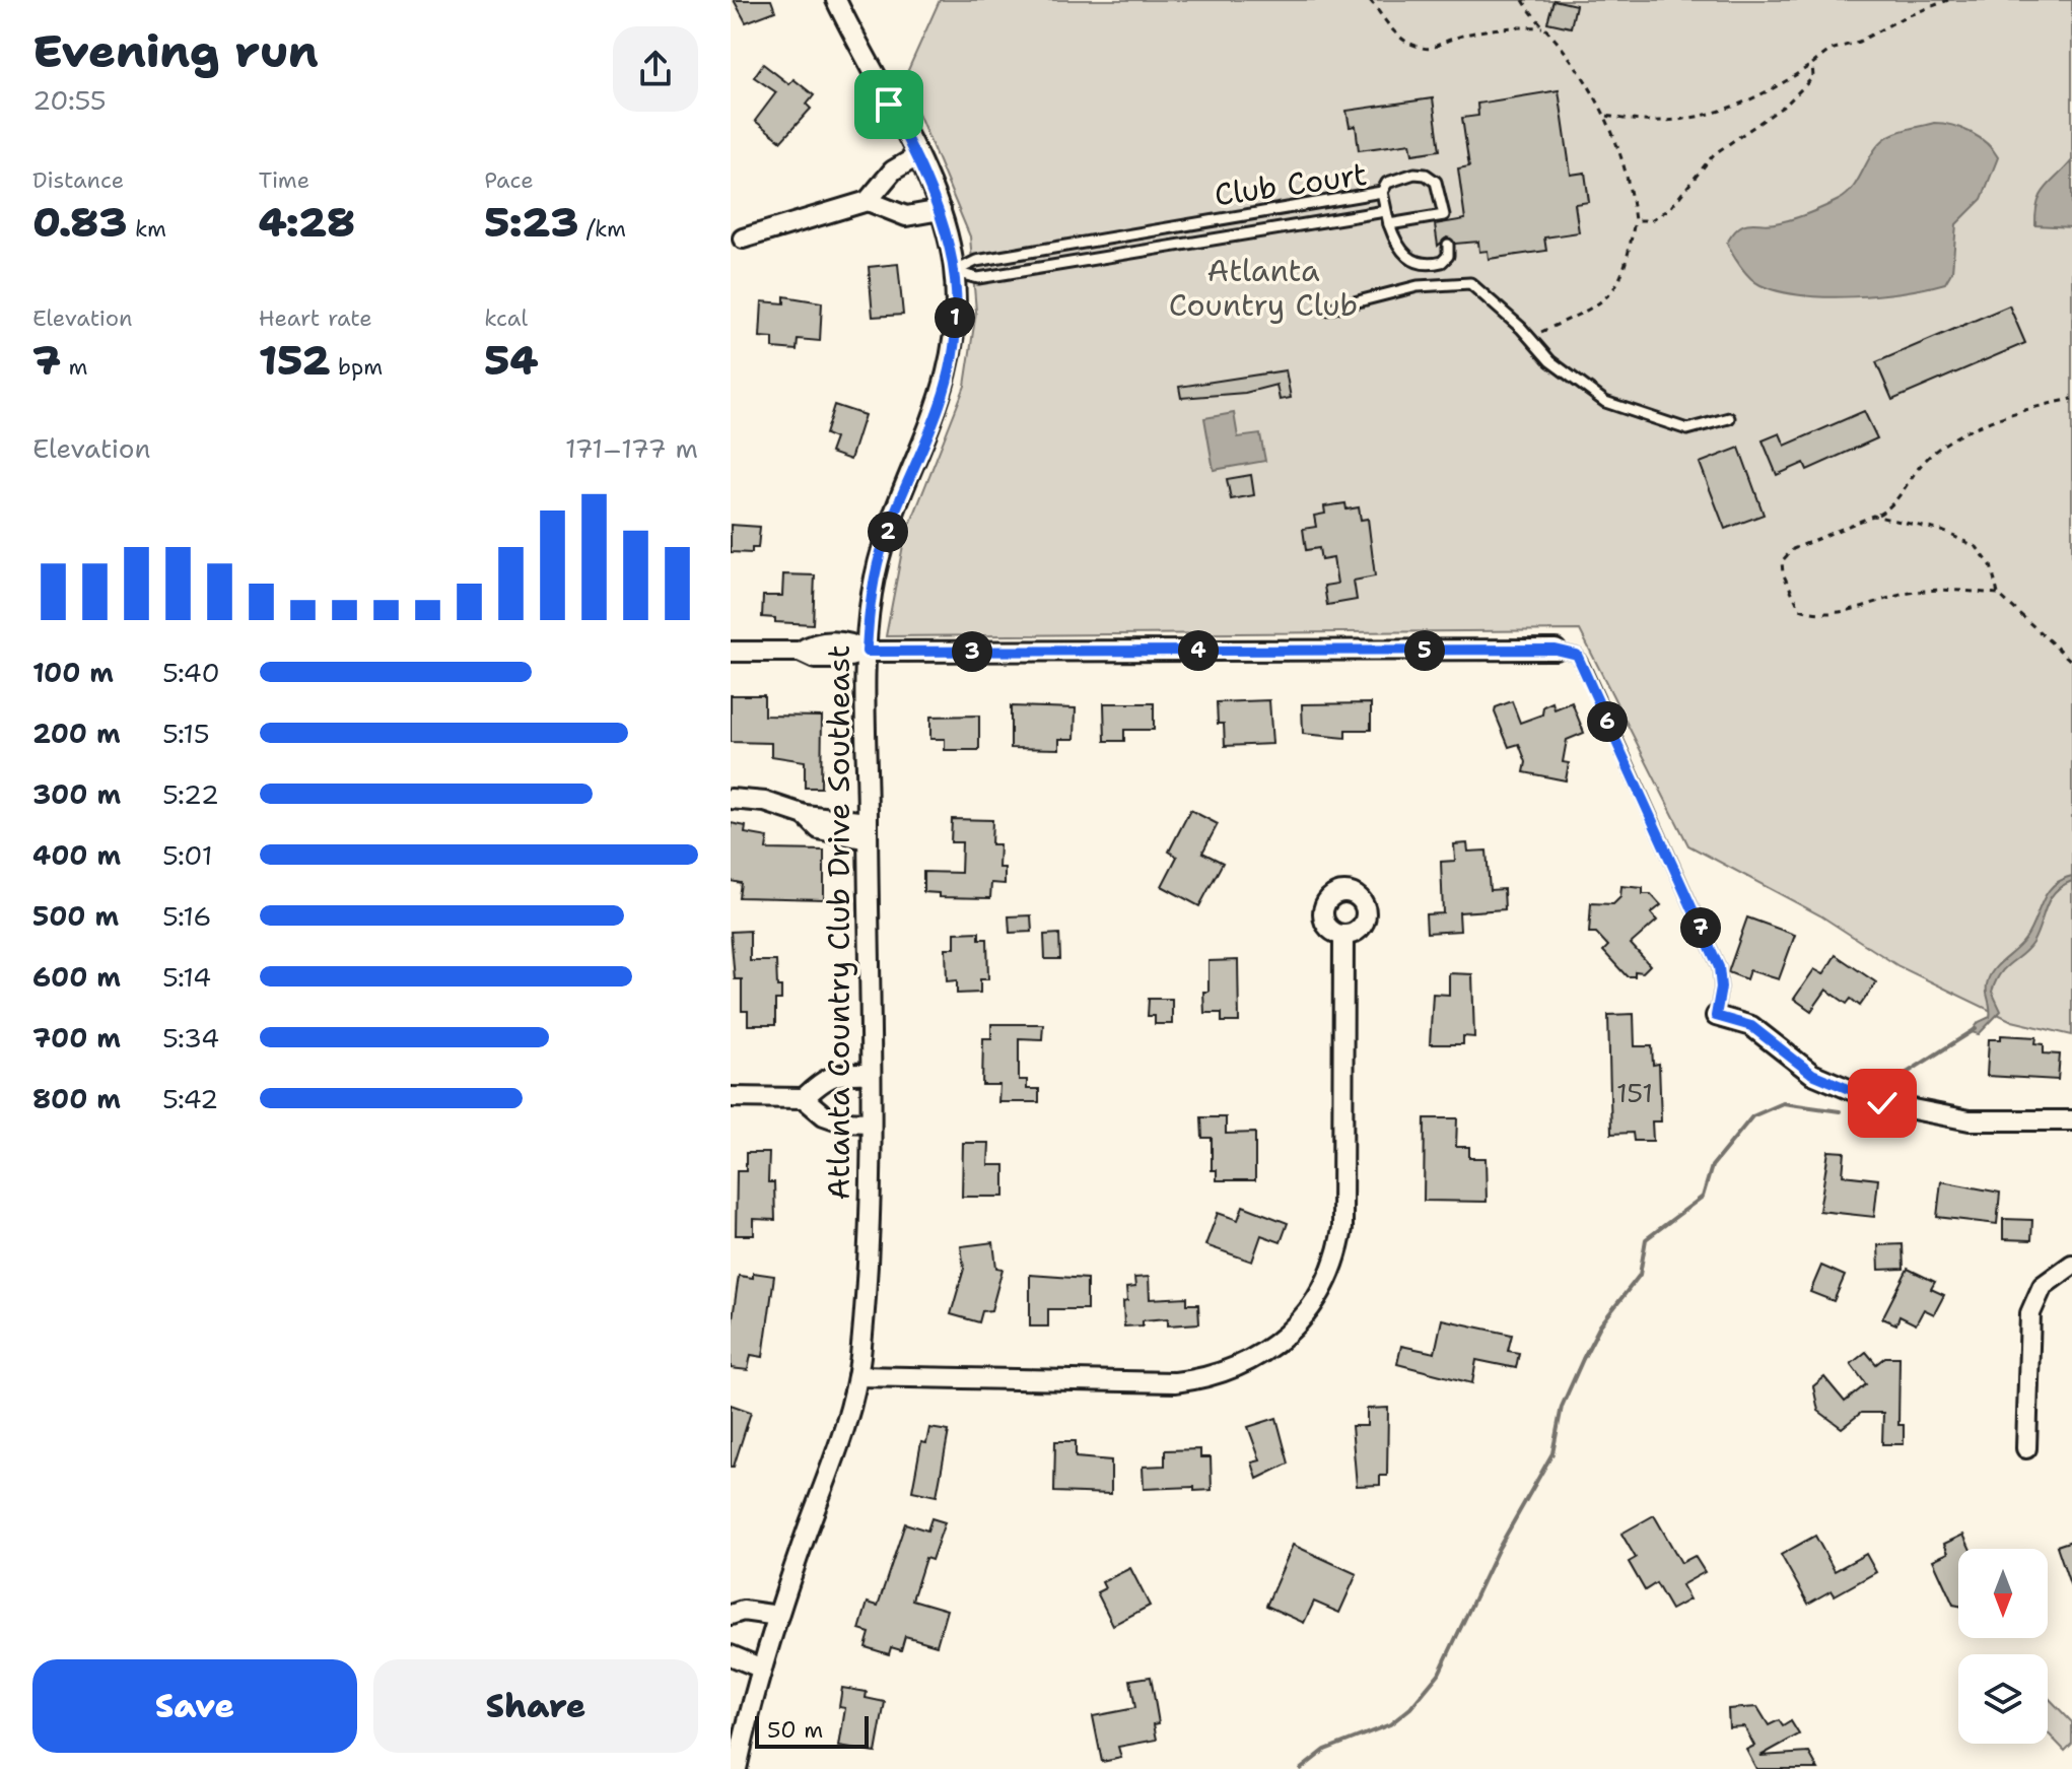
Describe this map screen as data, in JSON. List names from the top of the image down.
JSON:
{
  "streets": {
    "street": ["Atlanta Country Club Drive Southeast"],
    "lane": ["Club Court"]
  },
  "crossings": [
    ["Club Court", "Atlanta Country Club Drive Southeast"]
  ],
  "parks": ["Atlanta Country Club"],
  "house_numbers": ["151"],
  "scale_bar": "50 m",
  "north": "bottom",
  "page": {
    "heading": ["Evening run", "20:55"],
    "stats": [
      ["Distance", "0.83 km"],
      ["Time", "4:28"],
      ["Pace", "5:23 /km"],
      ["Elevation", "7 m"],
      ["Heart rate", "152 bpm"],
      ["kcal", "54"]
    ],
    "pins": [
      "1",
      "2",
      "4",
      "5",
      "3",
      "6",
      "7"
    ],
    "chart": ["Elevation", "171–177 m"],
    "list": [
      {
        "name": "100 m",
        "note": "5:40"
      },
      {
        "name": "200 m",
        "note": "5:15"
      },
      {
        "name": "300 m",
        "note": "5:22"
      },
      {
        "name": "400 m",
        "note": "5:01"
      },
      {
        "name": "500 m",
        "note": "5:16"
      },
      {
        "name": "600 m",
        "note": "5:14"
      },
      {
        "name": "700 m",
        "note": "5:34"
      },
      {
        "name": "800 m",
        "note": "5:42"
      }
    ],
    "buttons": ["Save", "Share"],
    "scale": "50 m"
  }
}
